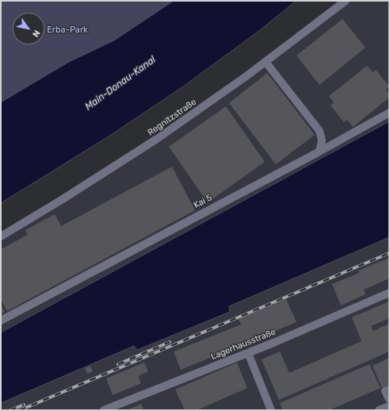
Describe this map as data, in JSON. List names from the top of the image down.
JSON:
{
  "streets": {
    "street": ["Regnitzstraße", "Kai 5", "Lagerhausstraße"]
  },
  "water": ["Main-Donau-Kanal"],
  "parks": ["Erba-Park"],
  "north": "bottom right"
}
